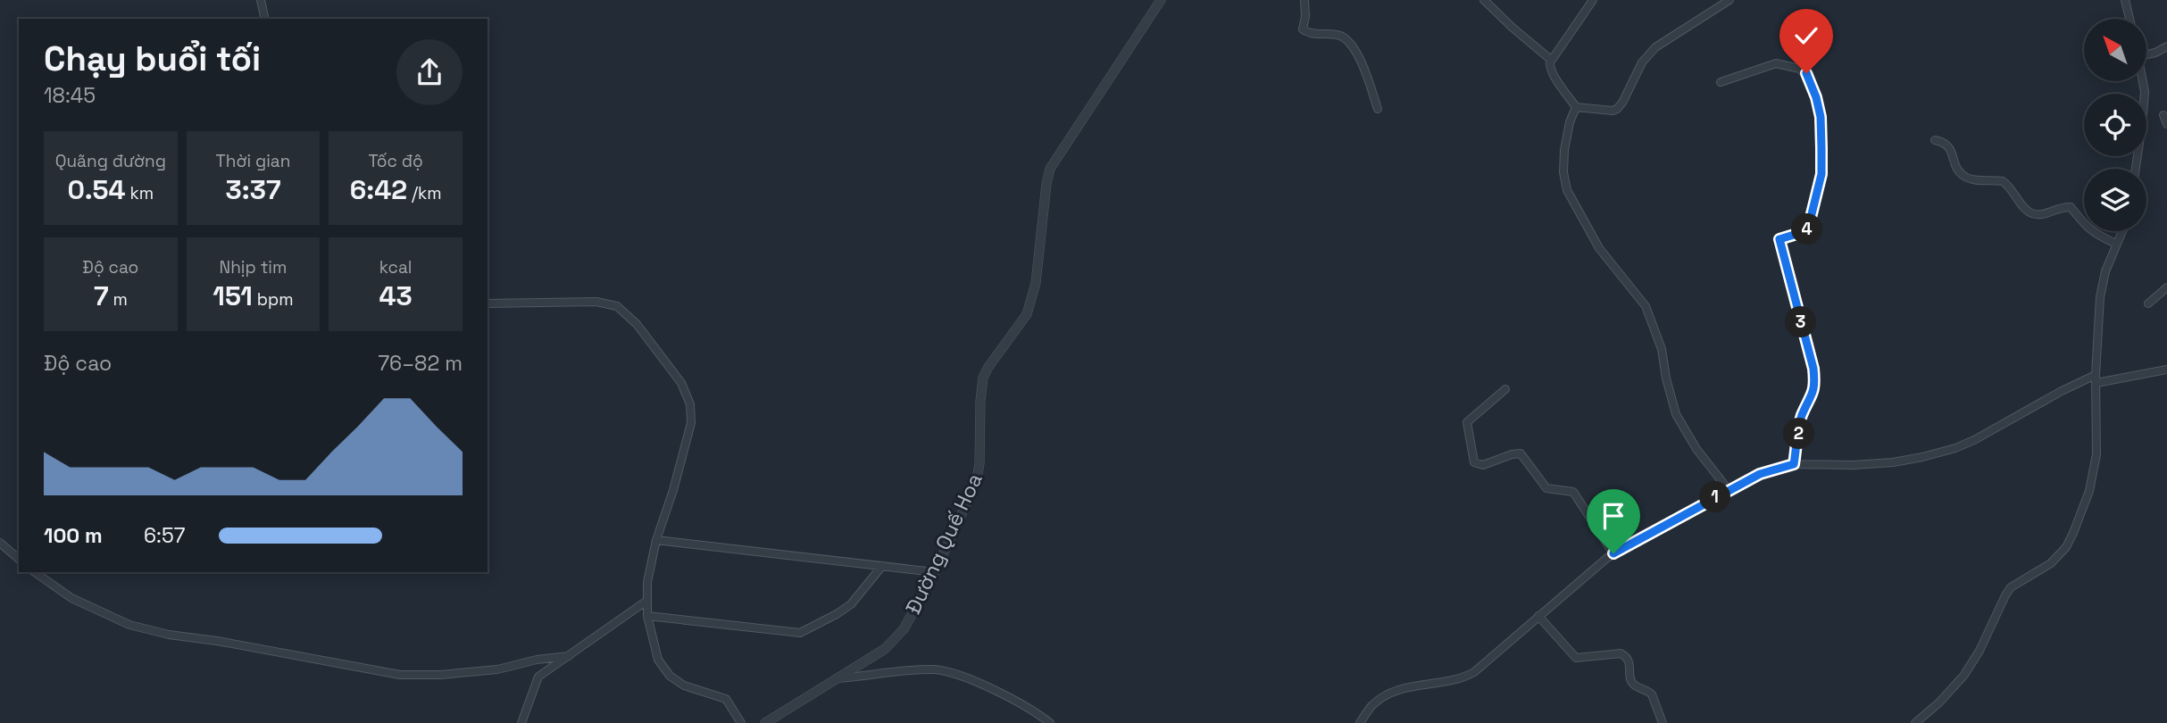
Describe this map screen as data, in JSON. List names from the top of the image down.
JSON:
{
  "streets": {
    "street": ["Đường Quế Hoa"]
  },
  "north": "top left",
  "page": {
    "heading": ["Chạy buổi tối", "18:45"],
    "stats": [
      ["Quãng đường", "0.54 km"],
      ["Thời gian", "3:37"],
      ["Tốc độ", "6:42 /km"],
      ["Độ cao", "7 m"],
      ["Nhịp tim", "151 bpm"],
      ["kcal", "43"]
    ],
    "pins": [
      "4",
      "3",
      "2",
      "1"
    ],
    "chart": ["Độ cao", "76–82 m"],
    "list": [
      {
        "name": "100 m",
        "note": "6:57"
      }
    ]
  }
}
